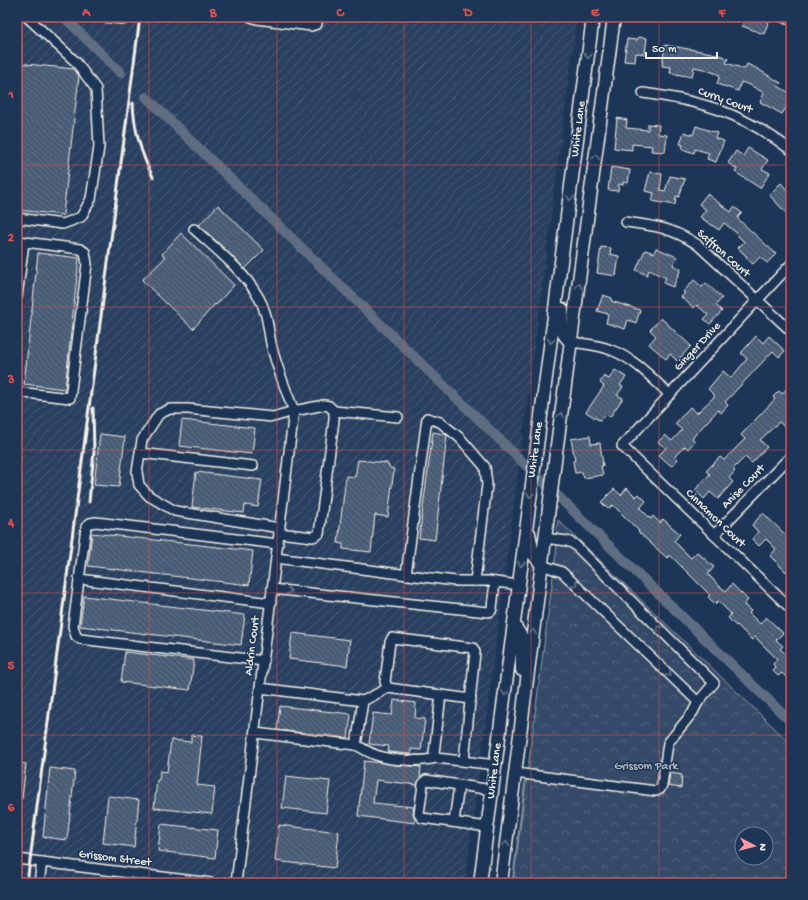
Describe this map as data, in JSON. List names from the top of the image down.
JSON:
{
  "streets": {
    "main road": ["White Lane"],
    "street": [
      "Curry Court",
      "Saffron Court",
      "Ginger Drive",
      "Anise Court",
      "Cinnamon Court",
      "Aldrin Court",
      "Grissom Street"
    ]
  },
  "crossings": [
    ["Saffron Court", "Ginger Drive"],
    ["Ginger Drive", "Cinnamon Court"],
    ["Anise Court", "Cinnamon Court"]
  ],
  "parks": ["Grissom Park"],
  "scale_bar": "50 m",
  "north": "right",
  "grid": {
    "columns": [
      "A",
      "B",
      "C",
      "D",
      "E",
      "F"
    ],
    "rows": [
      "1",
      "2",
      "3",
      "4",
      "5",
      "6"
    ]
  }
}
